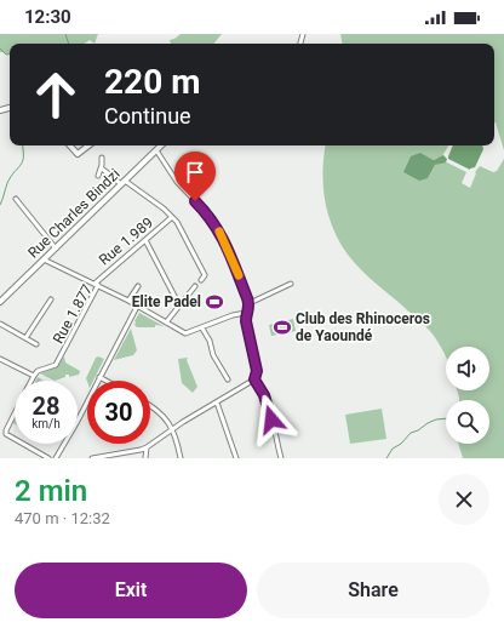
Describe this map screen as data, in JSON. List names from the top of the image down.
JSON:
{
  "streets": {
    "street": ["Rue Charles Bindzi", "Rue 1.989", "Rue 1.877"]
  },
  "crossings": [
    ["Rue Charles Bindzi", "Rue 1.989"],
    ["Rue 1.989", "Rue 1.877"]
  ],
  "places": {
    "sports": ["Elite Padel", "Club des Rhinoceros de Yaoundé"]
  },
  "page": {
    "status": "12:30",
    "turn": ["220 m", "Continue"],
    "speed": "28 km/h",
    "limit": "30",
    "heading": ["2 min", "470 m · 12:32"],
    "buttons": ["Exit", "Share"]
  }
}
